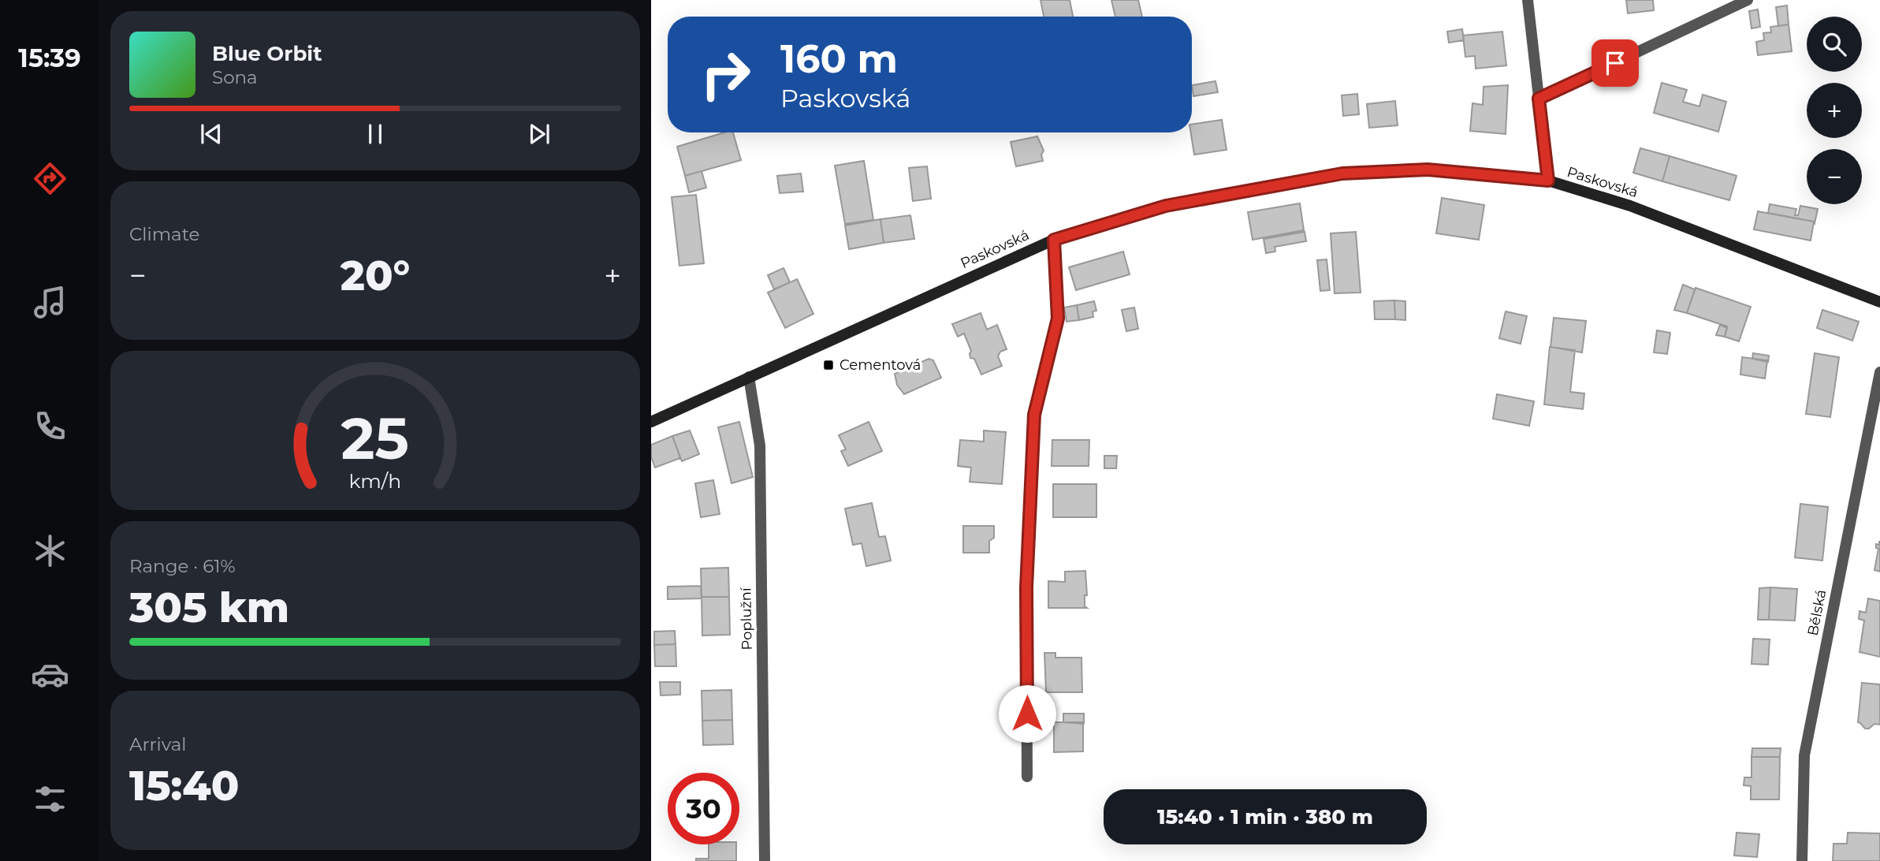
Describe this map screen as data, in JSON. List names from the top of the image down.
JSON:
{
  "streets": {
    "street": ["Paskovská", "Bělská", "Poplužní"]
  },
  "crossings": [
    ["Paskovská", "Poplužní"]
  ],
  "places": {
    "transit": ["Cementová"]
  },
  "page": {
    "tabs": "15:39",
    "map_buttons": ["+", "−"],
    "turn": ["160 m", "Paskovská"],
    "song": ["Blue Orbit", "Sona"],
    "tile": [
      "Climate",
      ["Range · 61%", "305 km"],
      ["Arrival", "15:40"]
    ],
    "heat": ["−", "20°", "+"],
    "limit": "30",
    "trip": "15:40 · 1 min · 380 m",
    "gauge": ["25", "km/h"]
  }
}
